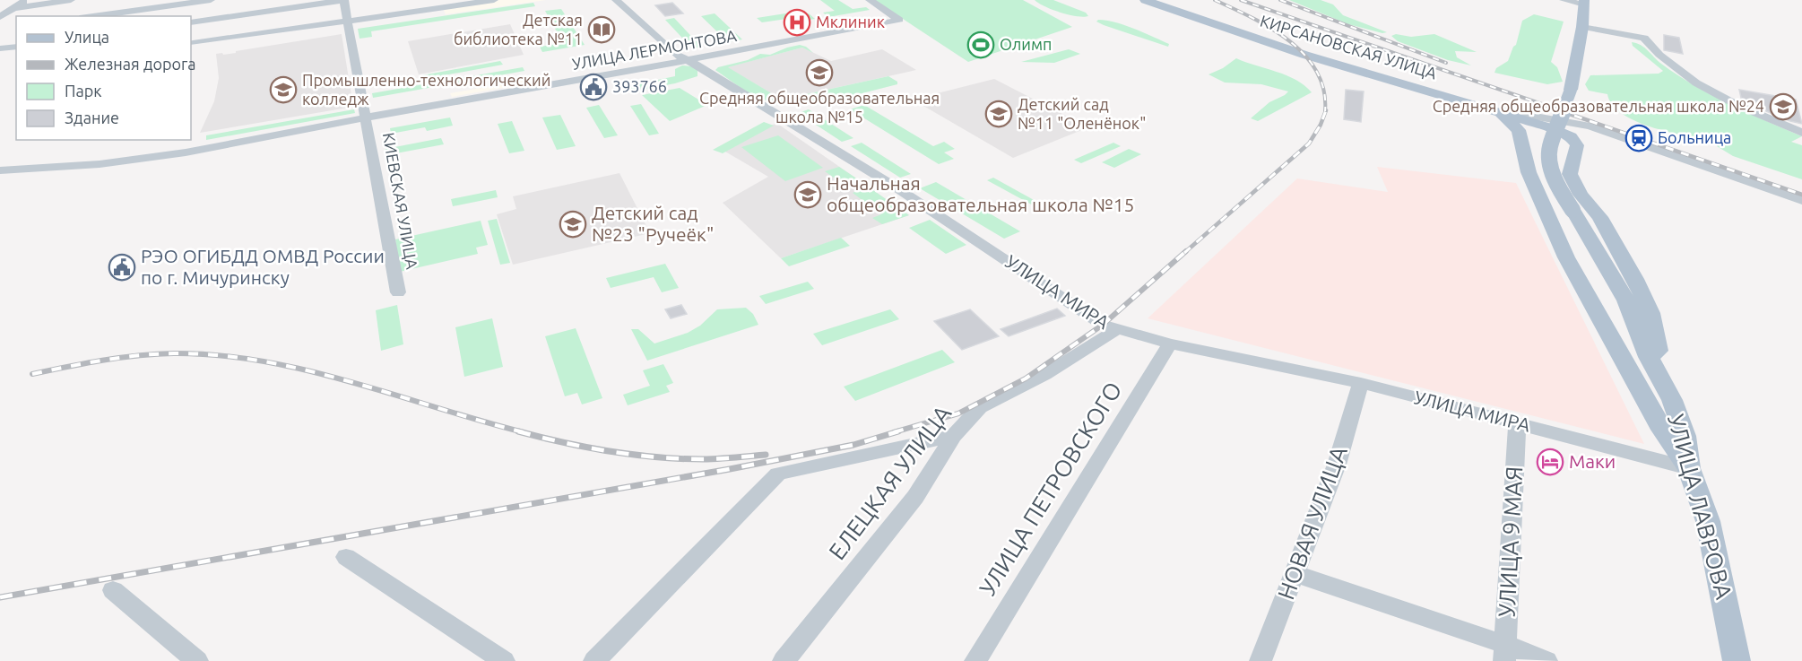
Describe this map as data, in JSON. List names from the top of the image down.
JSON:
{
  "streets": {
    "main road": ["КИРСАНОВСКАЯ УЛИЦА", "УЛИЦА ЛАВРОВА"],
    "street": [
      "УЛИЦА ЛЕРМОНТОВА",
      "КИЕВСКАЯ УЛИЦА",
      "УЛИЦА МИРА",
      "ЕЛЕЦКАЯ УЛИЦА",
      "УЛИЦА ПЕТРОВСКОГО",
      "НОВАЯ УЛИЦА",
      "УЛИЦА 9 МАЯ"
    ]
  },
  "crossings": [
    ["УЛИЦА ЛЕРМОНТОВА", "КИЕВСКАЯ УЛИЦА"],
    ["УЛИЦА ЛЕРМОНТОВА", "УЛИЦА МИРА"],
    ["УЛИЦА МИРА", "ЕЛЕЦКАЯ УЛИЦА"],
    ["УЛИЦА МИРА", "УЛИЦА ПЕТРОВСКОГО"],
    ["УЛИЦА МИРА", "УЛИЦА ЛАВРОВА"],
    ["УЛИЦА МИРА", "НОВАЯ УЛИЦА"],
    ["УЛИЦА МИРА", "УЛИЦА 9 МАЯ"]
  ],
  "places": {
    "hospital": ["Мклиник"],
    "library": ["Детская библиотека №11"],
    "sports": ["Олимп"],
    "school or university": [
      "Средняя общеобразовательная школа №15",
      "Промышленно-технологический колледж",
      "Средняя общеобразовательная школа №24",
      "Детский сад №11 \"Оленёнок\"",
      "Начальная общеобразовательная школа №15",
      "Детский сад №23 \"Ручеёк\""
    ],
    "public building": ["393766", "РЭО ОГИБДД ОМВД России по г. Мичуринску"],
    "station": ["Больница"],
    "hotel": ["Маки"]
  },
  "legend": [
    "Улица",
    "Железная дорога",
    "Парк",
    "Здание"
  ]
}
